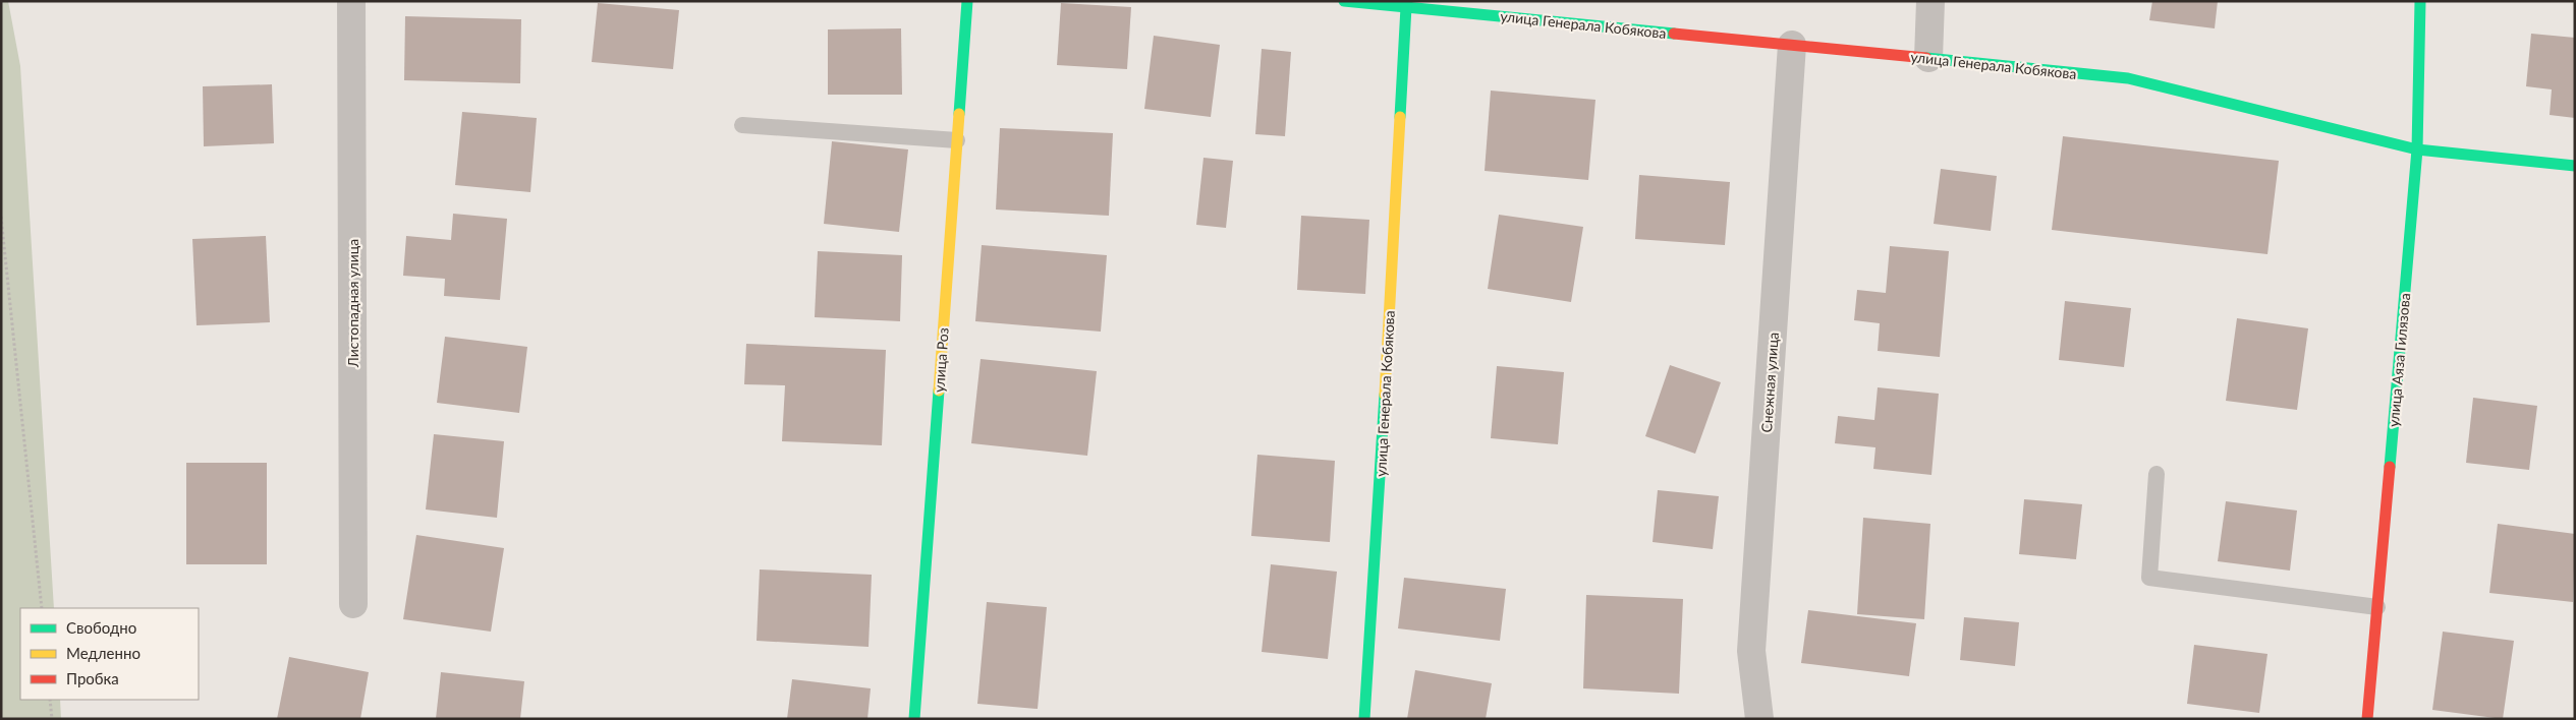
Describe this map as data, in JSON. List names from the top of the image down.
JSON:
{
  "streets": {
    "street": [
      "улица Генерала Кобякова",
      "Листопадная улица",
      "улица Роз",
      "улица Аяза Гилязова",
      "Снежная улица"
    ]
  },
  "crossings": [
    ["улица Генерала Кобякова", "улица Аяза Гилязова"],
    ["улица Генерала Кобякова", "Снежная улица"]
  ],
  "legend": ["Свободно", "Медленно", "Пробка"]
}
